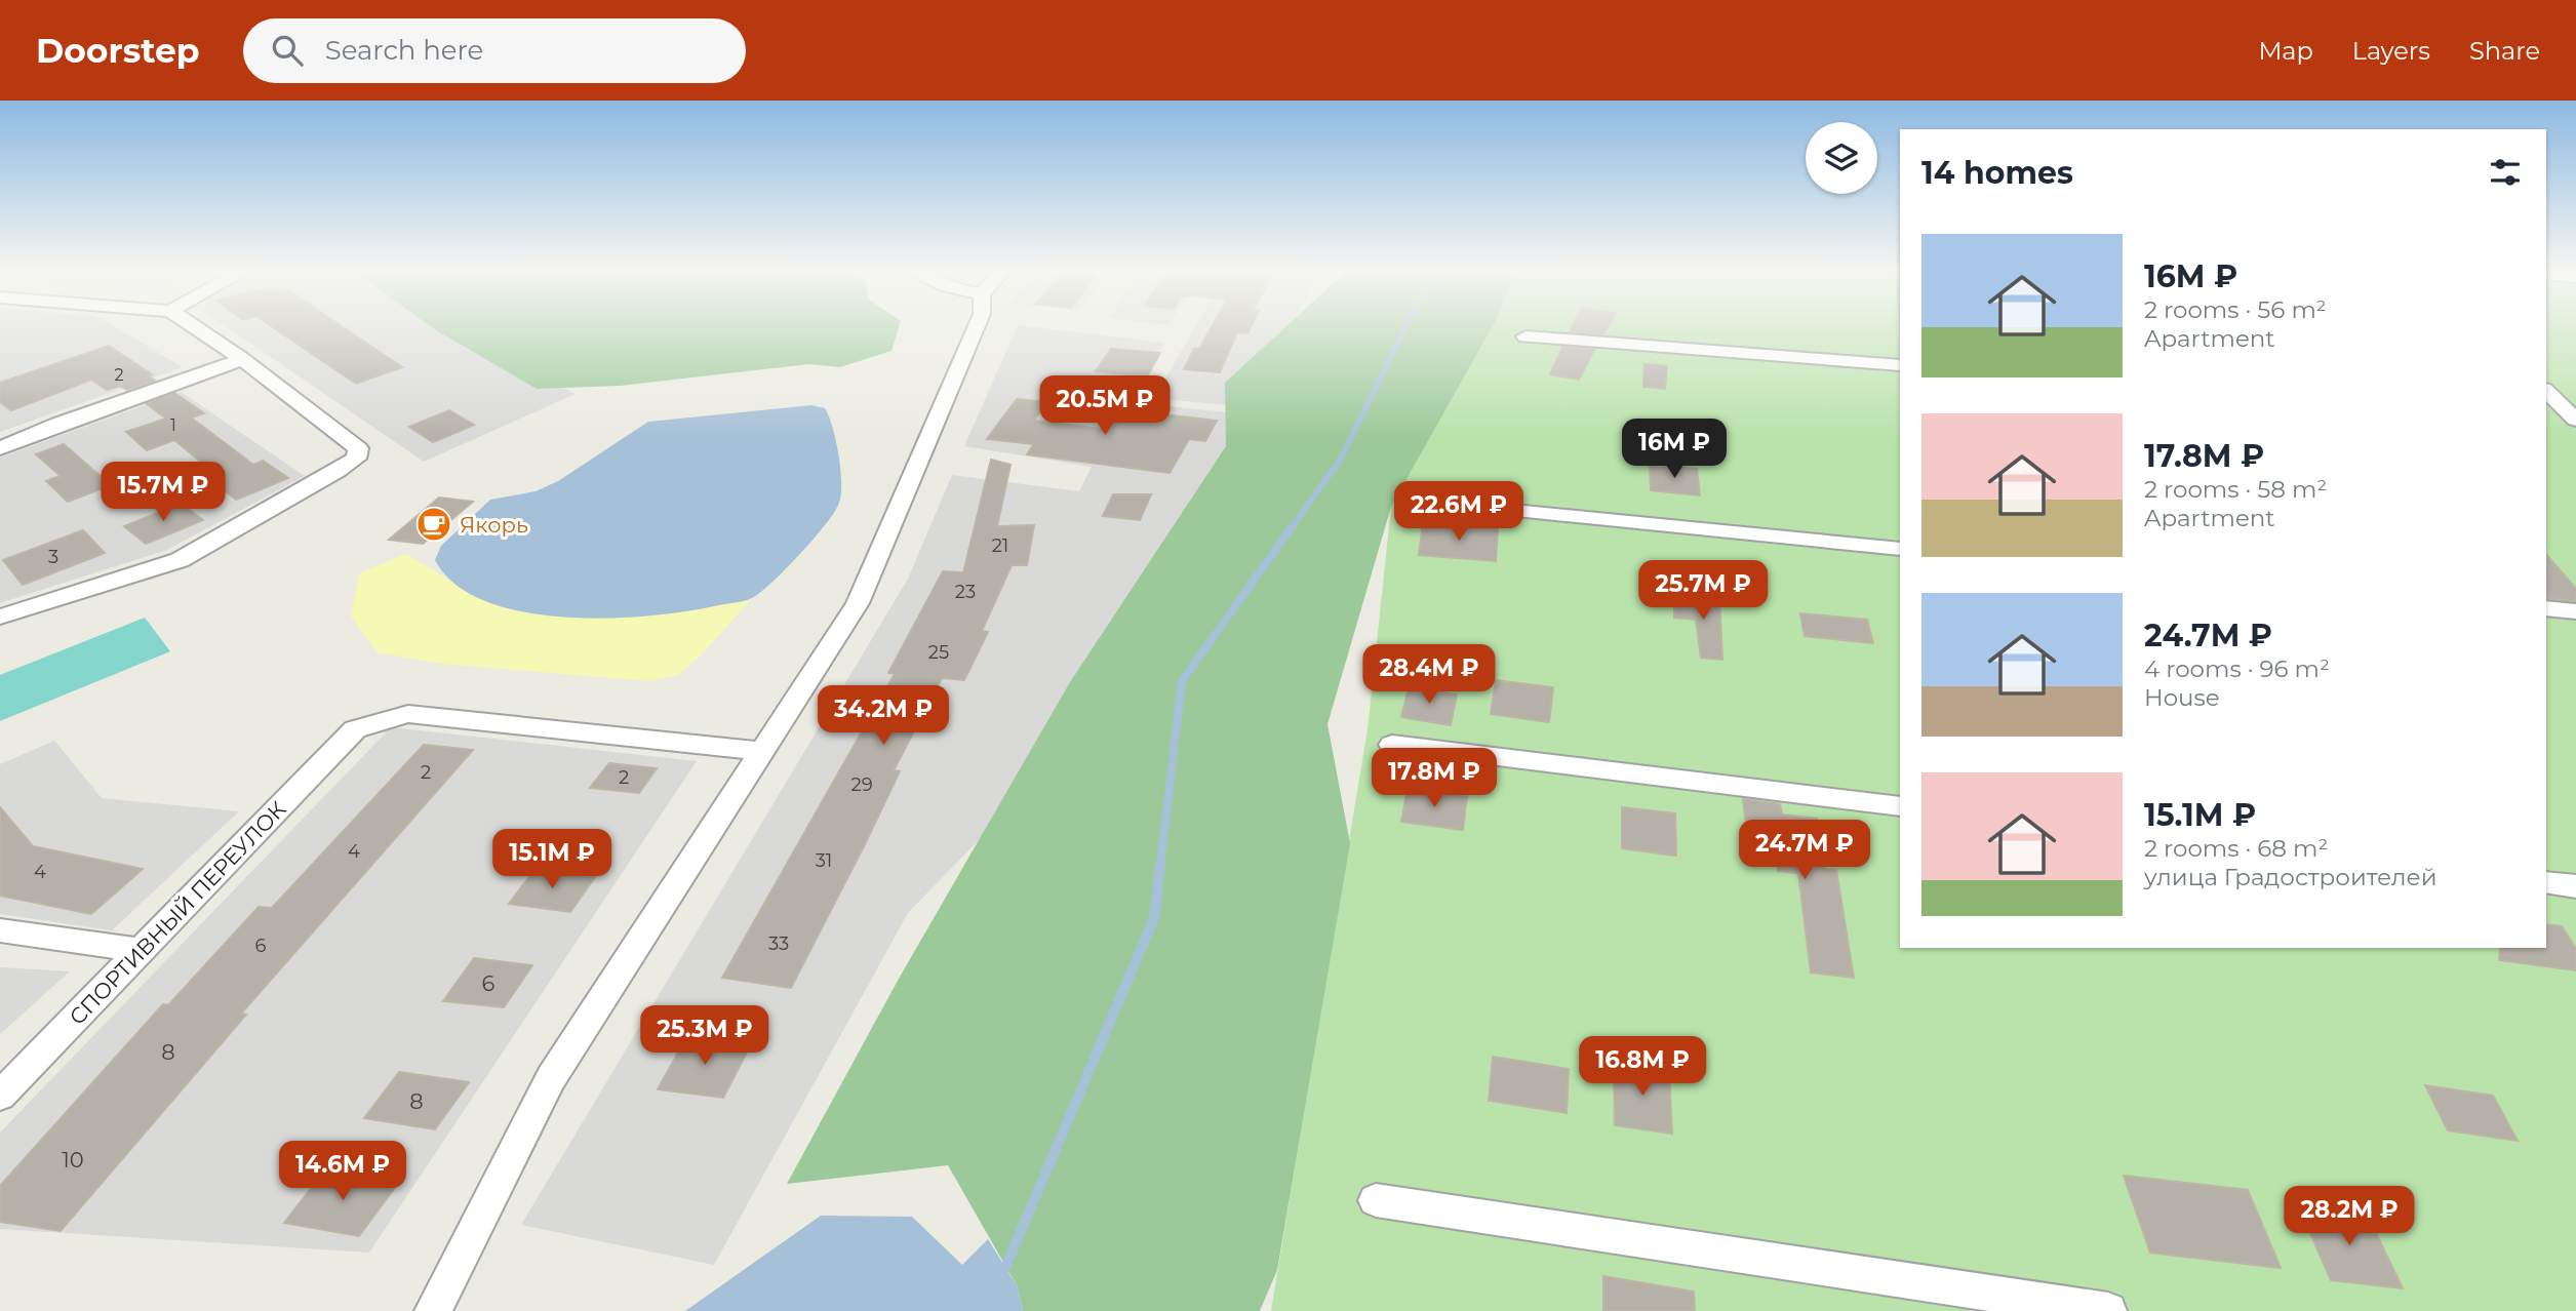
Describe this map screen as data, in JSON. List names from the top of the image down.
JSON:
{
  "streets": {
    "street": ["СПОРТИВНЫЙ ПЕРЕУЛОК"]
  },
  "places": {
    "cafe": ["Якорь"]
  },
  "house_numbers": [
    "2",
    "1",
    "21",
    "3",
    "23",
    "25",
    "2",
    "2",
    "29",
    "4",
    "31",
    "4",
    "33",
    "6",
    "6",
    "8",
    "8",
    "10"
  ],
  "page": {
    "header": "Doorstep",
    "search": "Search here",
    "nav": ["Map", "Layers", "Share"],
    "heading": "14 homes",
    "list": [
      {
        "name": "16M ₽",
        "note": "2 rooms · 56 m² · Apartment"
      },
      {
        "name": "17.8M ₽",
        "note": "2 rooms · 58 m² · Apartment"
      },
      {
        "name": "24.7M ₽",
        "note": "4 rooms · 96 m² · House"
      },
      {
        "name": "15.1M ₽",
        "note": "2 rooms · 68 m² · улица Градостроителей"
      }
    ],
    "price": [
      "20.5M ₽",
      "16M ₽",
      "15.7M ₽",
      "22.6M ₽",
      "25.7M ₽",
      "28.4M ₽",
      "34.2M ₽",
      "17.8M ₽",
      "24.7M ₽",
      "15.1M ₽",
      "25.3M ₽",
      "16.8M ₽",
      "14.6M ₽",
      "28.2M ₽"
    ]
  }
}
